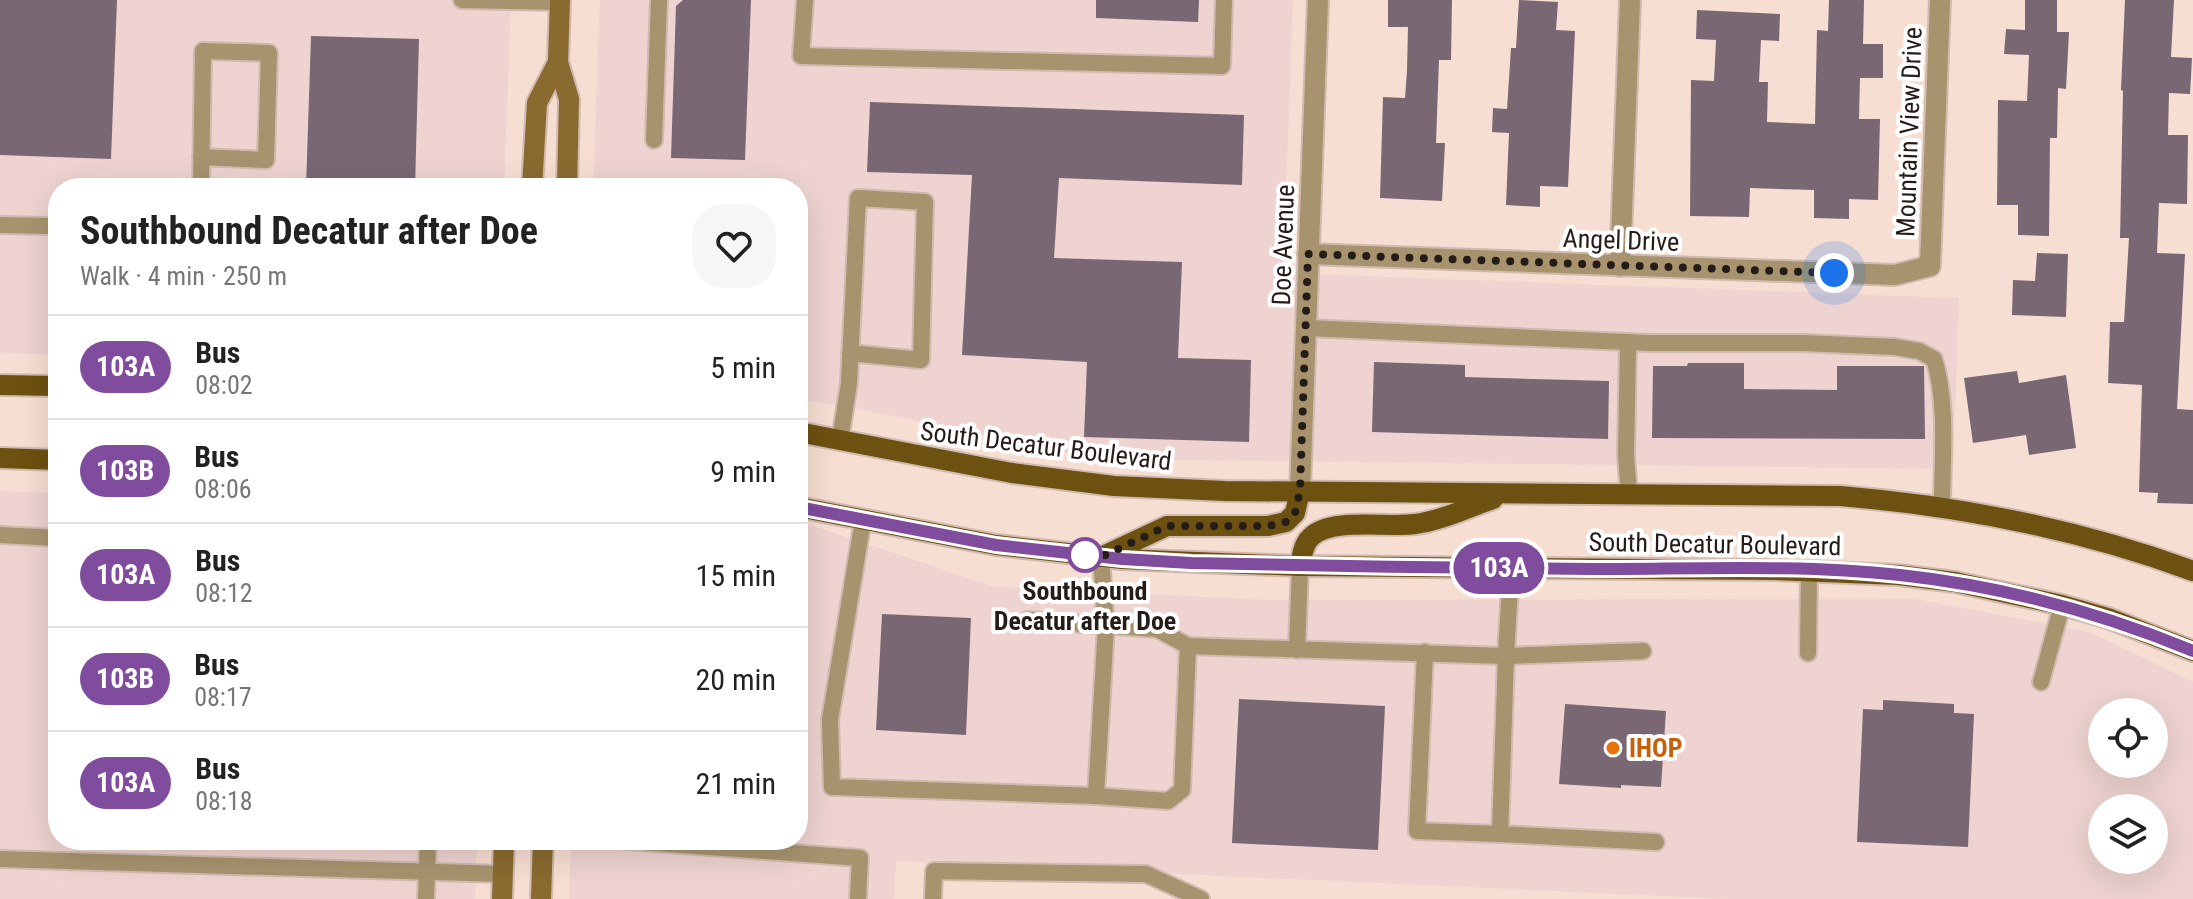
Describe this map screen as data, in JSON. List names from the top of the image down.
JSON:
{
  "streets": {
    "main road": ["South Decatur Boulevard"],
    "street": ["Mountain View Drive", "Angel Drive", "Doe Avenue"]
  },
  "crossings": [
    ["Mountain View Drive", "Angel Drive"],
    ["Angel Drive", "Doe Avenue"],
    ["Doe Avenue", "South Decatur Boulevard"]
  ],
  "places": ["Southbound Decatur after Doe", "IHOP"],
  "lines": ["bus line 103A"],
  "page": {
    "on_map": "103A",
    "heading": ["Southbound Decatur after Doe", "Walk · 4 min · 250 m"],
    "list": [
      {
        "mark": "103A",
        "name": "Bus",
        "note": "08:02",
        "value": "5 min"
      },
      {
        "mark": "103B",
        "name": "Bus",
        "note": "08:06",
        "value": "9 min"
      },
      {
        "mark": "103A",
        "name": "Bus",
        "note": "08:12",
        "value": "15 min"
      },
      {
        "mark": "103B",
        "name": "Bus",
        "note": "08:17",
        "value": "20 min"
      },
      {
        "mark": "103A",
        "name": "Bus",
        "note": "08:18",
        "value": "21 min"
      }
    ]
  }
}
